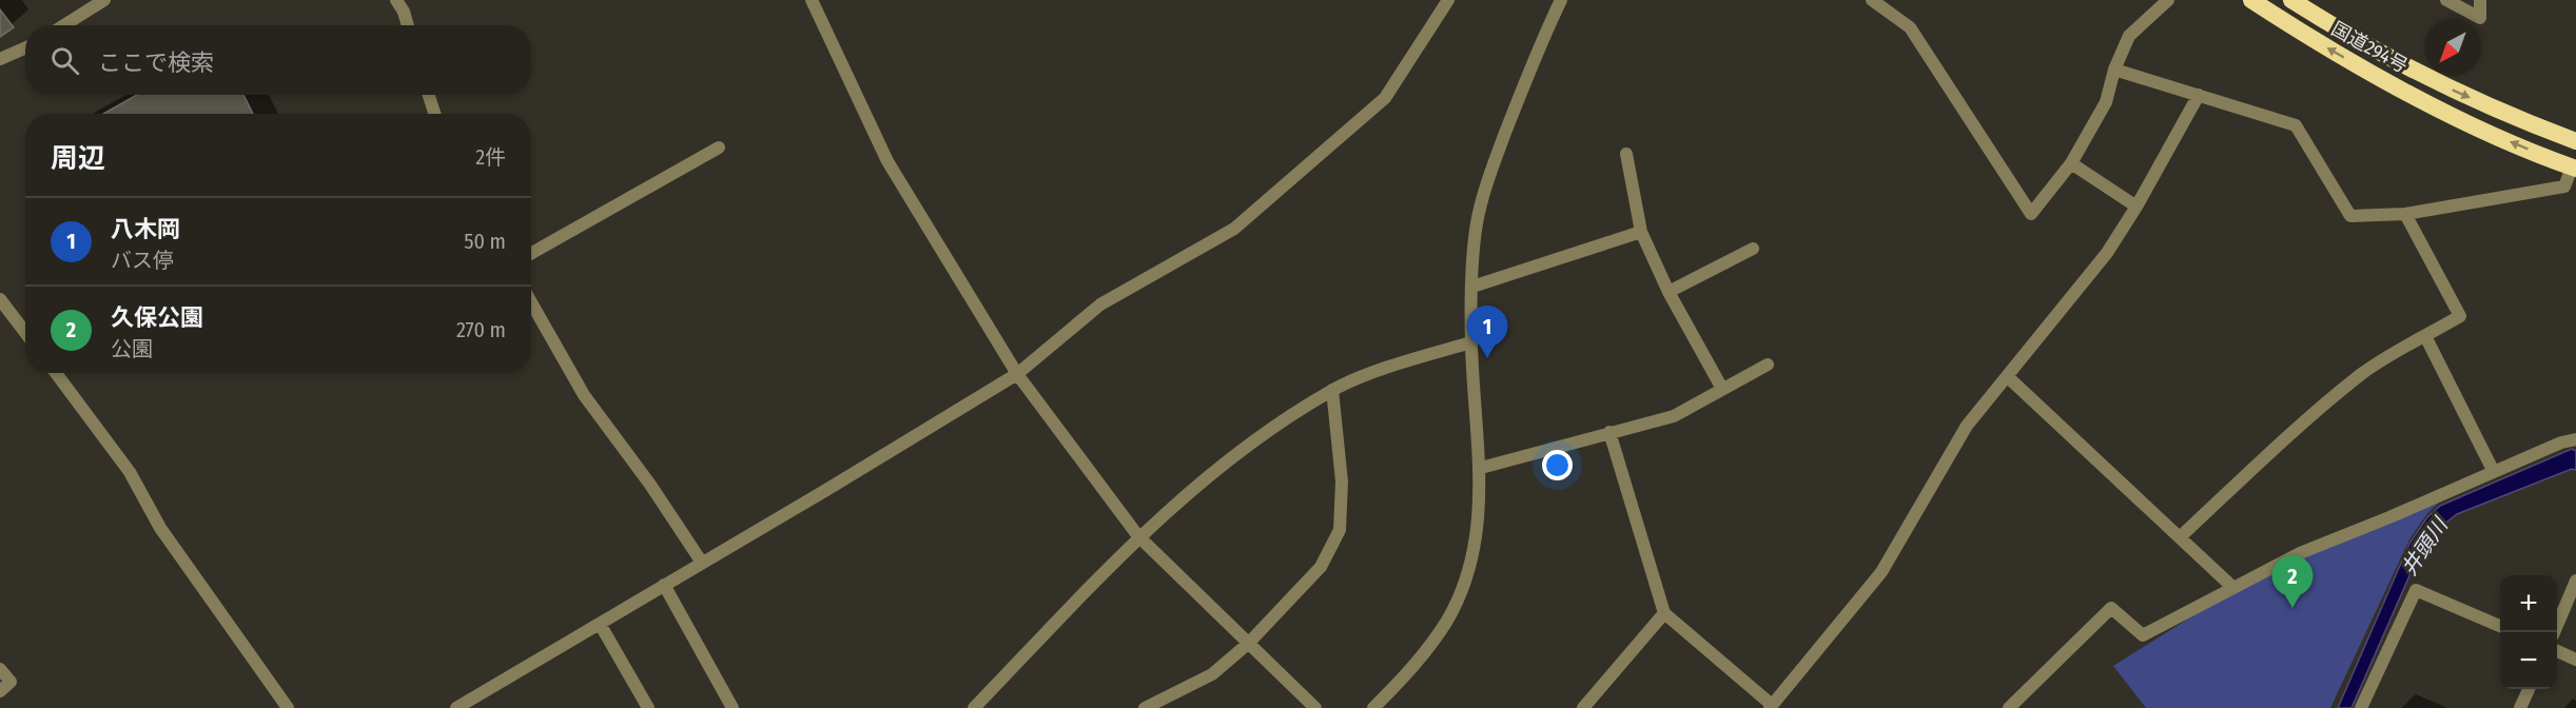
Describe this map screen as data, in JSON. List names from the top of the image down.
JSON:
{
  "streets": {
    "highway": ["国道294号"]
  },
  "water": ["井頭川"],
  "north": "bottom left",
  "page": {
    "search": "ここで検索",
    "heading": ["周辺", "2件"],
    "list": [
      {
        "mark": "1",
        "name": "八木岡",
        "note": "バス停",
        "value": "50 m"
      },
      {
        "mark": "2",
        "name": "久保公園",
        "note": "公園",
        "value": "270 m"
      }
    ],
    "pins": ["1", "2"],
    "map_buttons": ["+", "−"]
  }
}
